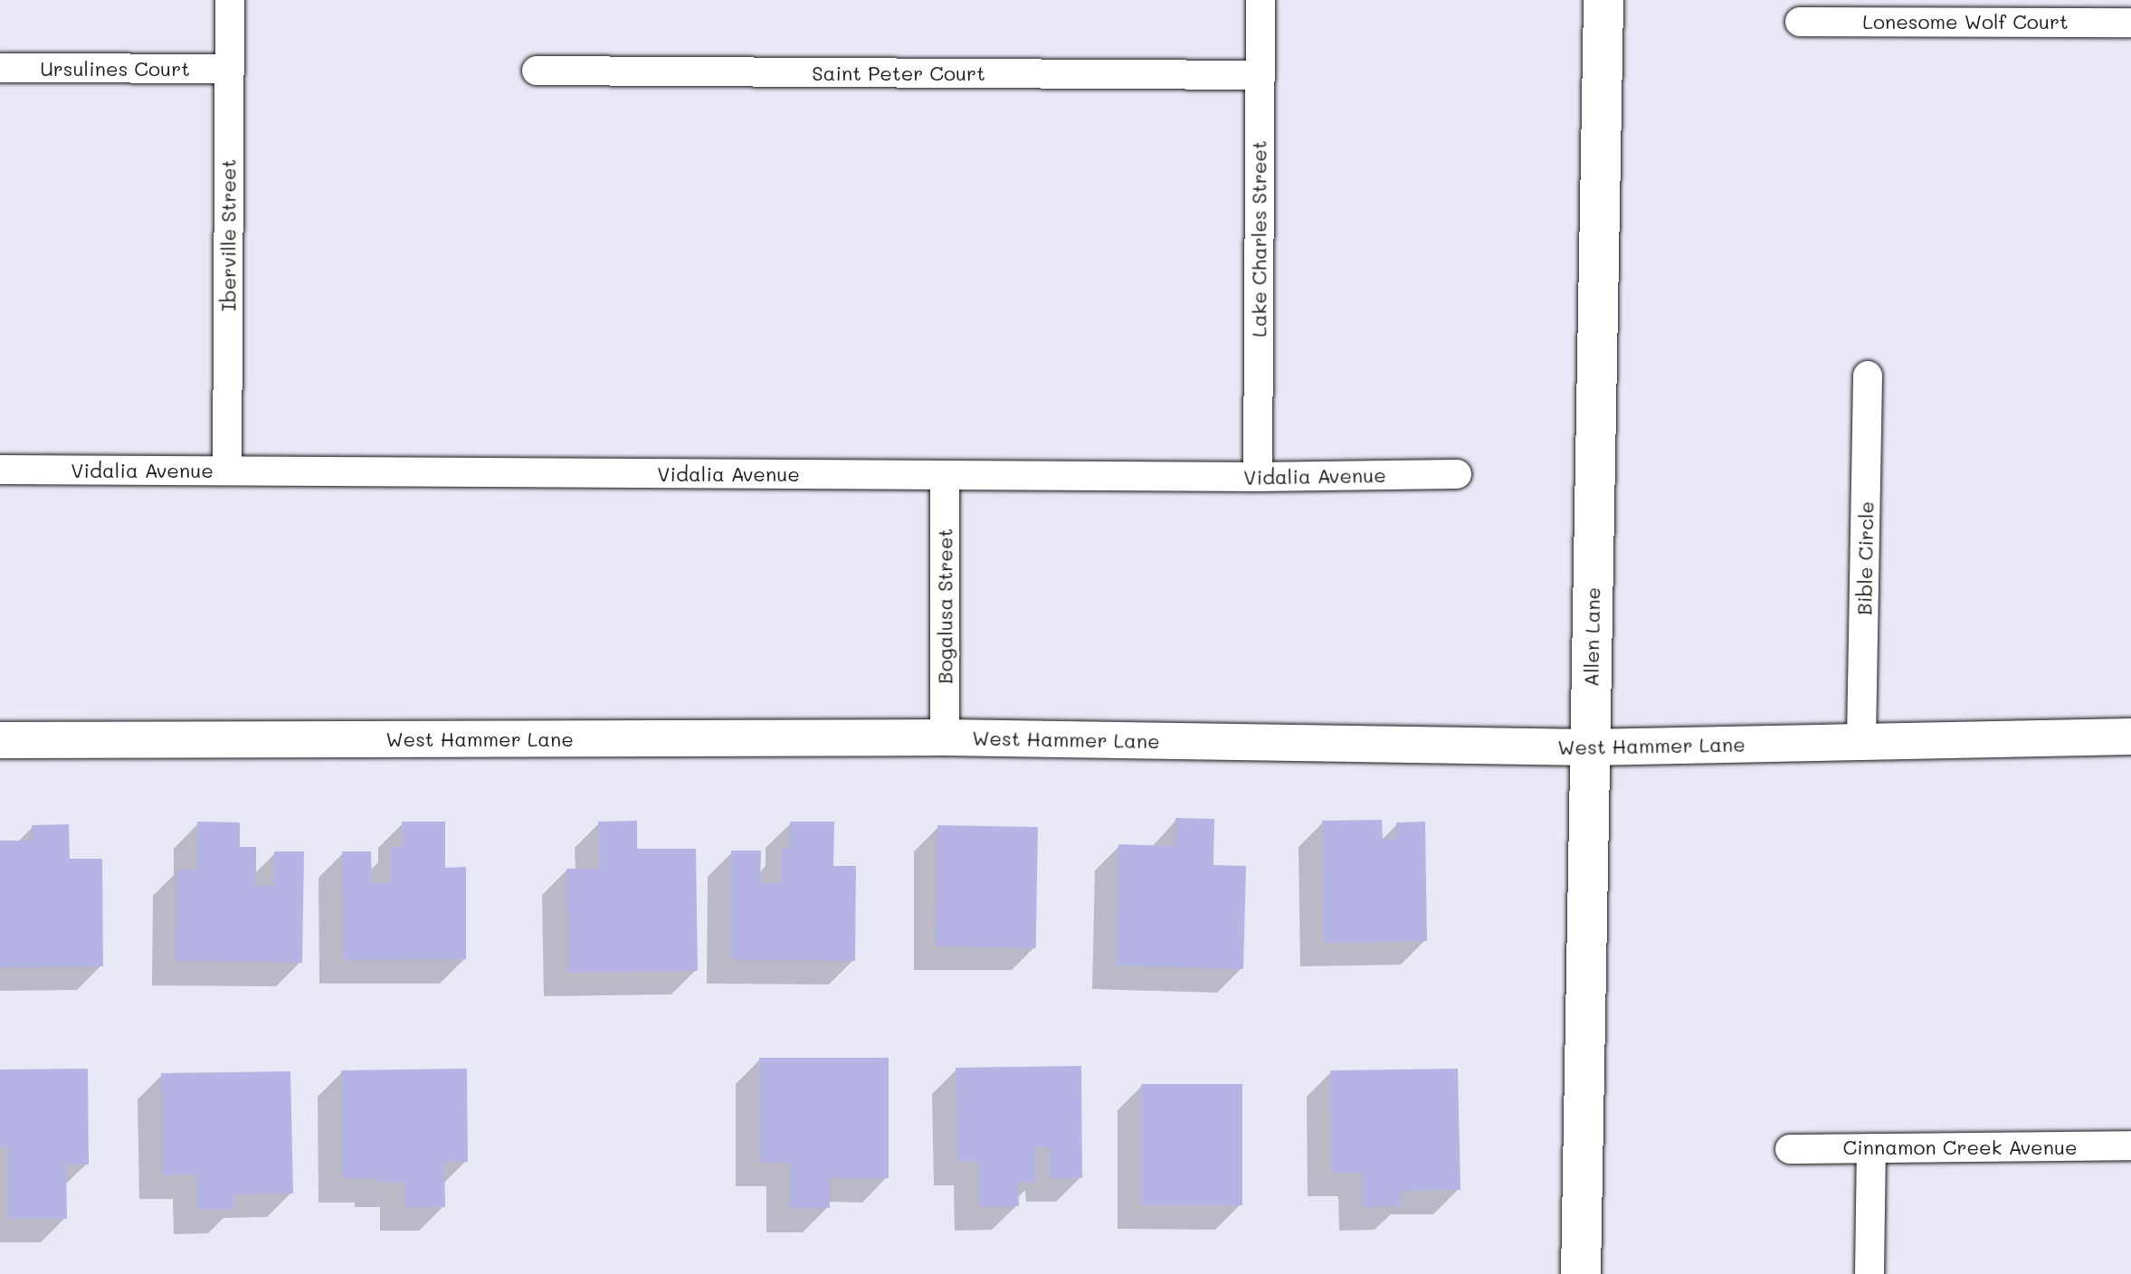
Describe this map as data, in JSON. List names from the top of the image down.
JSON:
{
  "streets": {
    "main road": ["Allen Lane"],
    "street": [
      "Lonesome Wolf Court",
      "Ursulines Court",
      "Saint Peter Court",
      "Iberville Street",
      "Lake Charles Street",
      "Vidalia Avenue",
      "Bible Circle",
      "Bogalusa Street",
      "West Hammer Lane",
      "Cinnamon Creek Avenue"
    ]
  },
  "crossings": [
    ["Ursulines Court", "Iberville Street"],
    ["Saint Peter Court", "Lake Charles Street"],
    ["Iberville Street", "Vidalia Avenue"],
    ["Lake Charles Street", "Vidalia Avenue"],
    ["Vidalia Avenue", "Bogalusa Street"],
    ["Bible Circle", "West Hammer Lane"],
    ["Bogalusa Street", "West Hammer Lane"],
    ["Allen Lane", "West Hammer Lane"]
  ]
}
